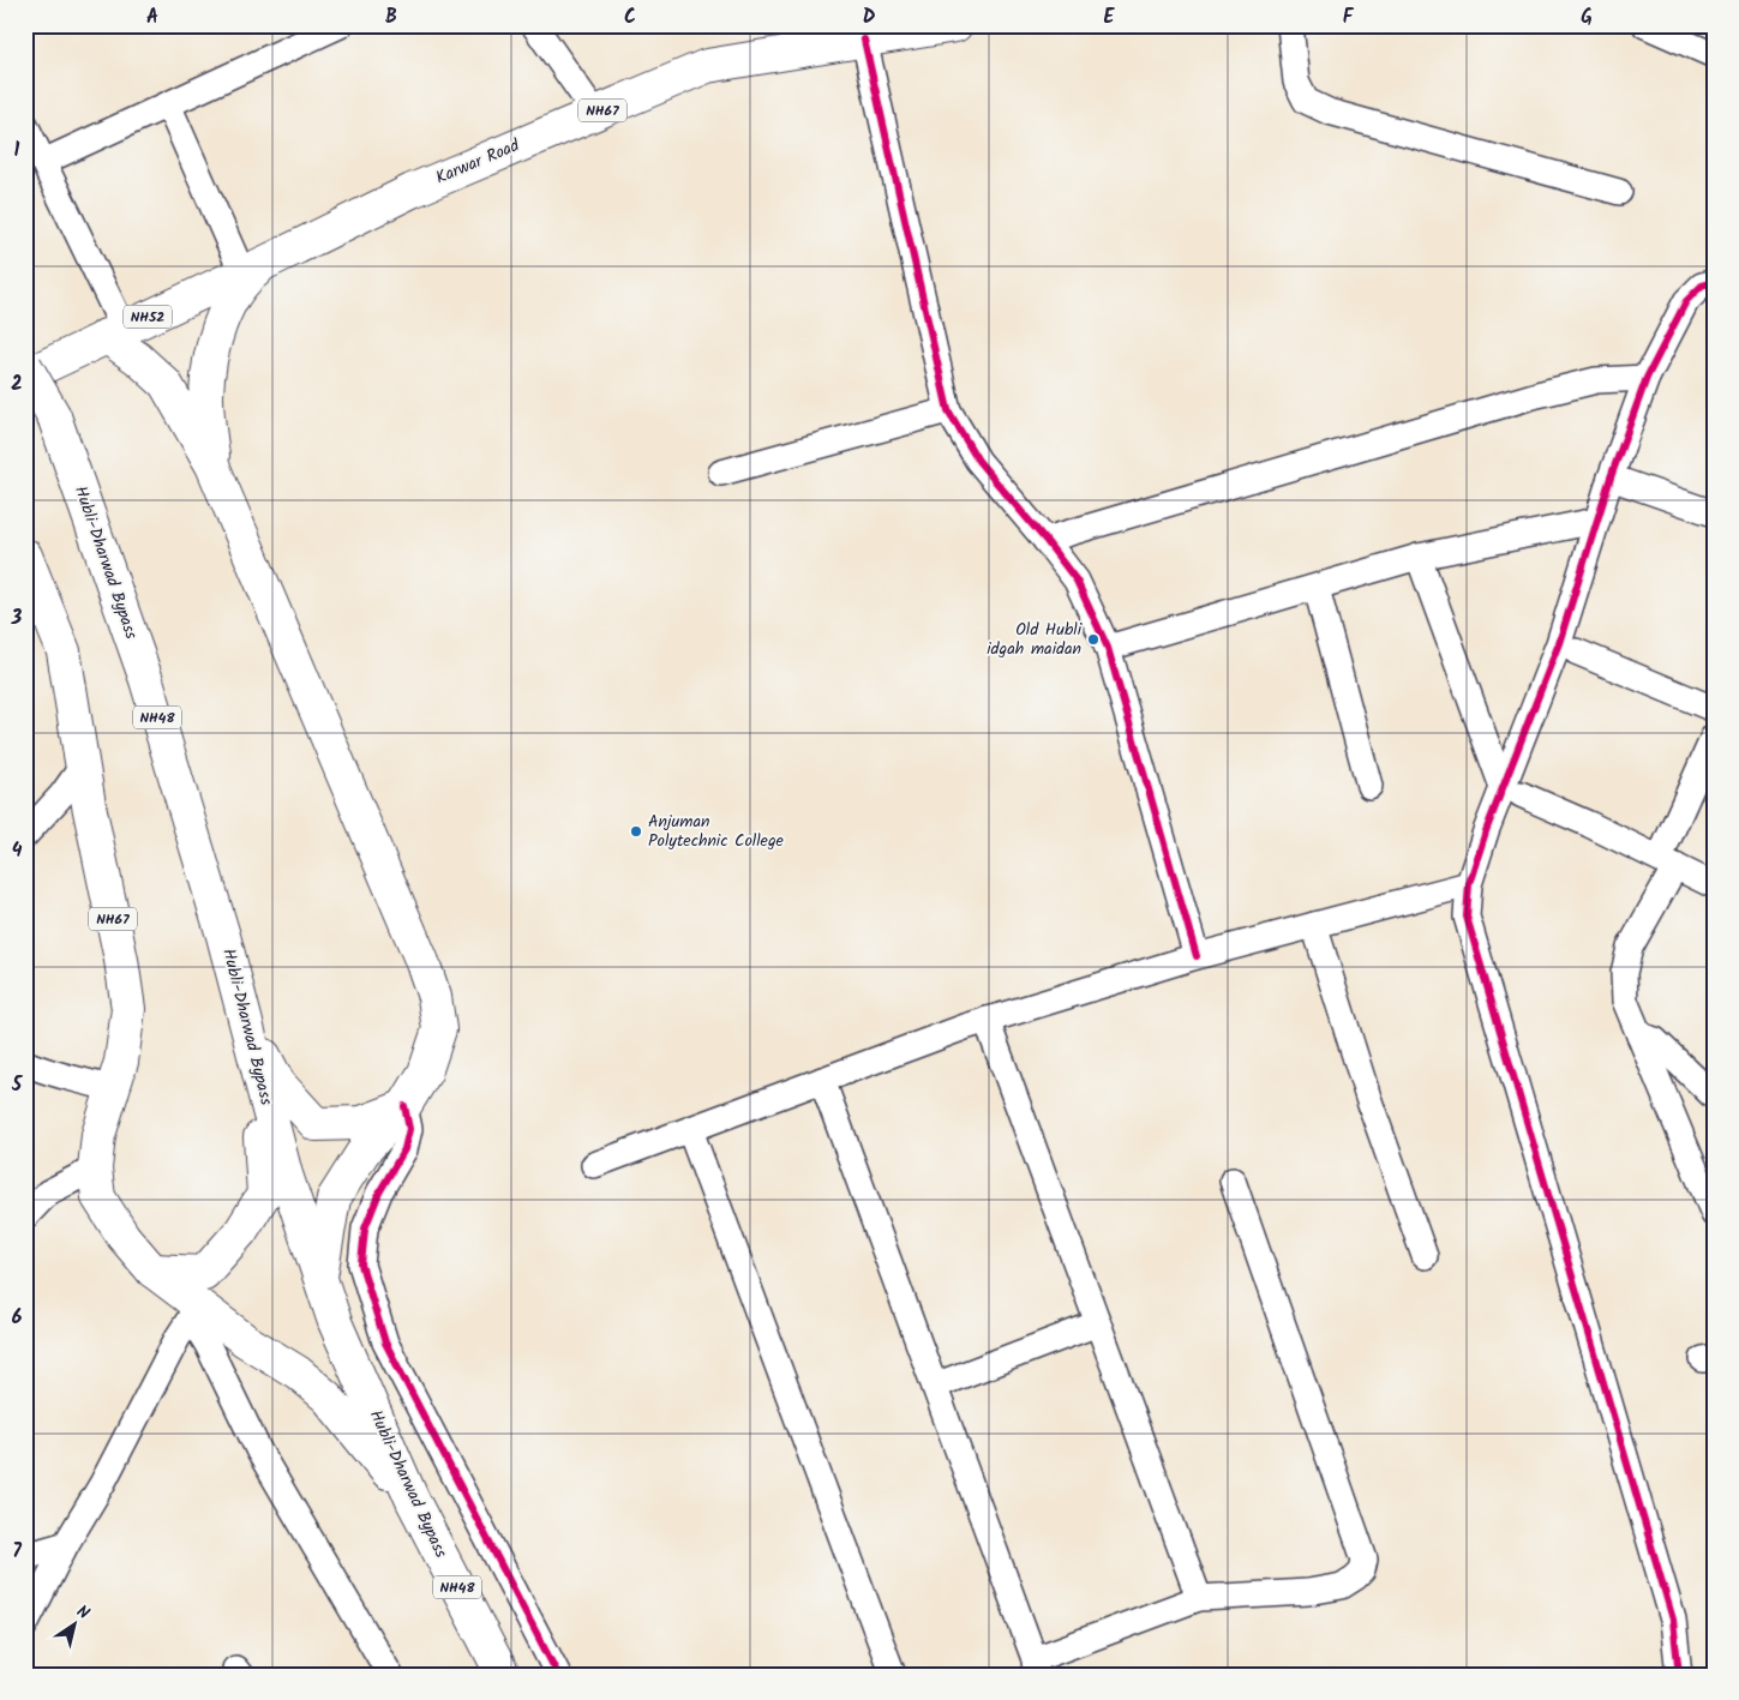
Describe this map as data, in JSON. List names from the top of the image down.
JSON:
{
  "streets": {
    "highway": [
      "NH67",
      "Karwar Road",
      "NH52",
      "Hubli-Dharwad Bypass",
      "NH48"
    ]
  },
  "crossings": [
    ["NH67", "Karwar Road"]
  ],
  "places": ["Old Hubli idgah maidan", "Anjuman Polytechnic College"],
  "north": "top right",
  "grid": {
    "columns": [
      "A",
      "B",
      "C",
      "D",
      "E",
      "F",
      "G"
    ],
    "rows": [
      "1",
      "2",
      "3",
      "4",
      "5",
      "6",
      "7"
    ]
  }
}
